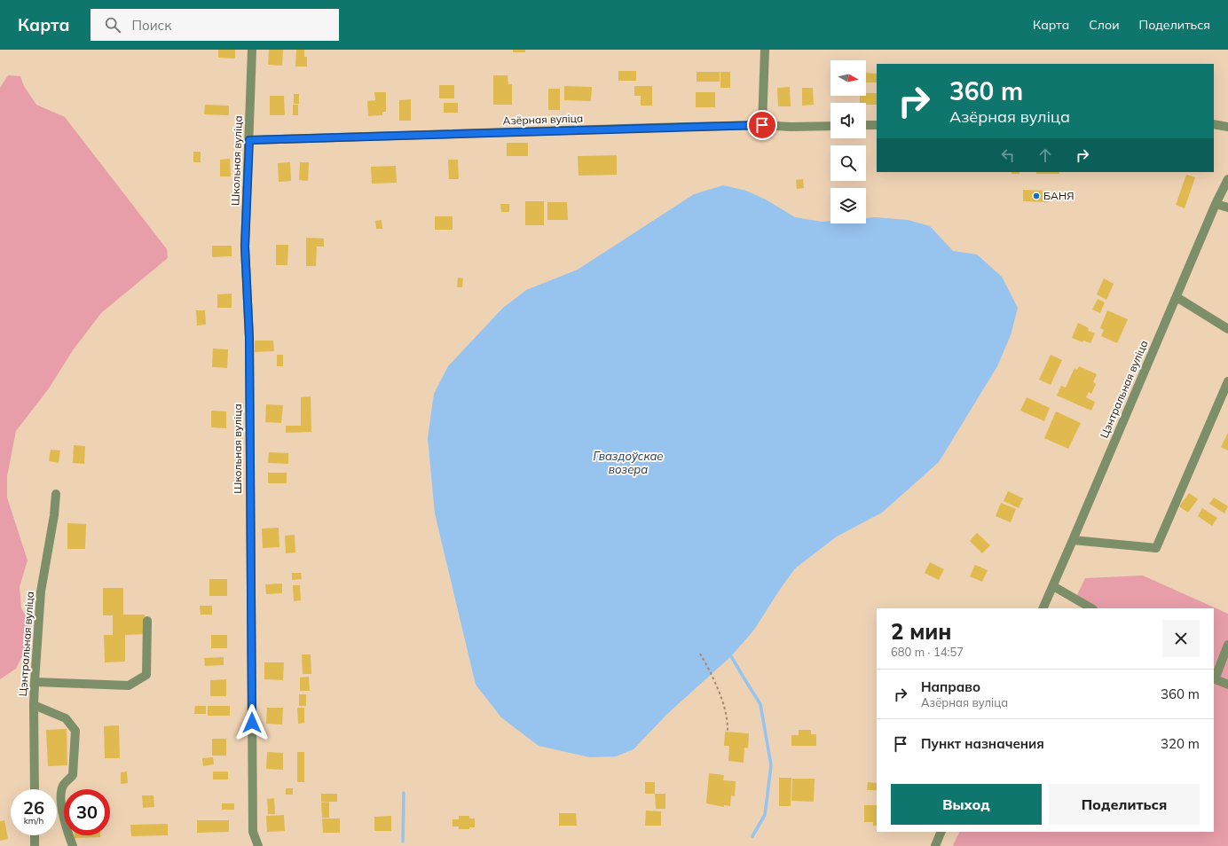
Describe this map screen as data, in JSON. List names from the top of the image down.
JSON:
{
  "streets": {
    "street": ["Азёрная вуліца", "Школьная вуліца", "Цэнтральная вуліца"]
  },
  "crossings": [
    ["Азёрная вуліца", "Школьная вуліца"]
  ],
  "water": ["Гваздоўскае возера"],
  "places": ["БАНЯ"],
  "north": "right",
  "page": {
    "header": "Карта",
    "search": "Поиск",
    "nav": ["Карта", "Слои", "Поделиться"],
    "turn": ["360 m", "Азёрная вуліца"],
    "heading": ["2 мин", "680 m · 14:57"],
    "list": [
      {
        "name": "Направо",
        "note": "Азёрная вуліца",
        "value": "360 m"
      },
      {
        "name": "Пункт назначения",
        "value": "320 m"
      }
    ],
    "buttons": ["Выход", "Поделиться"],
    "speed": "26 km/h",
    "limit": "30"
  }
}
